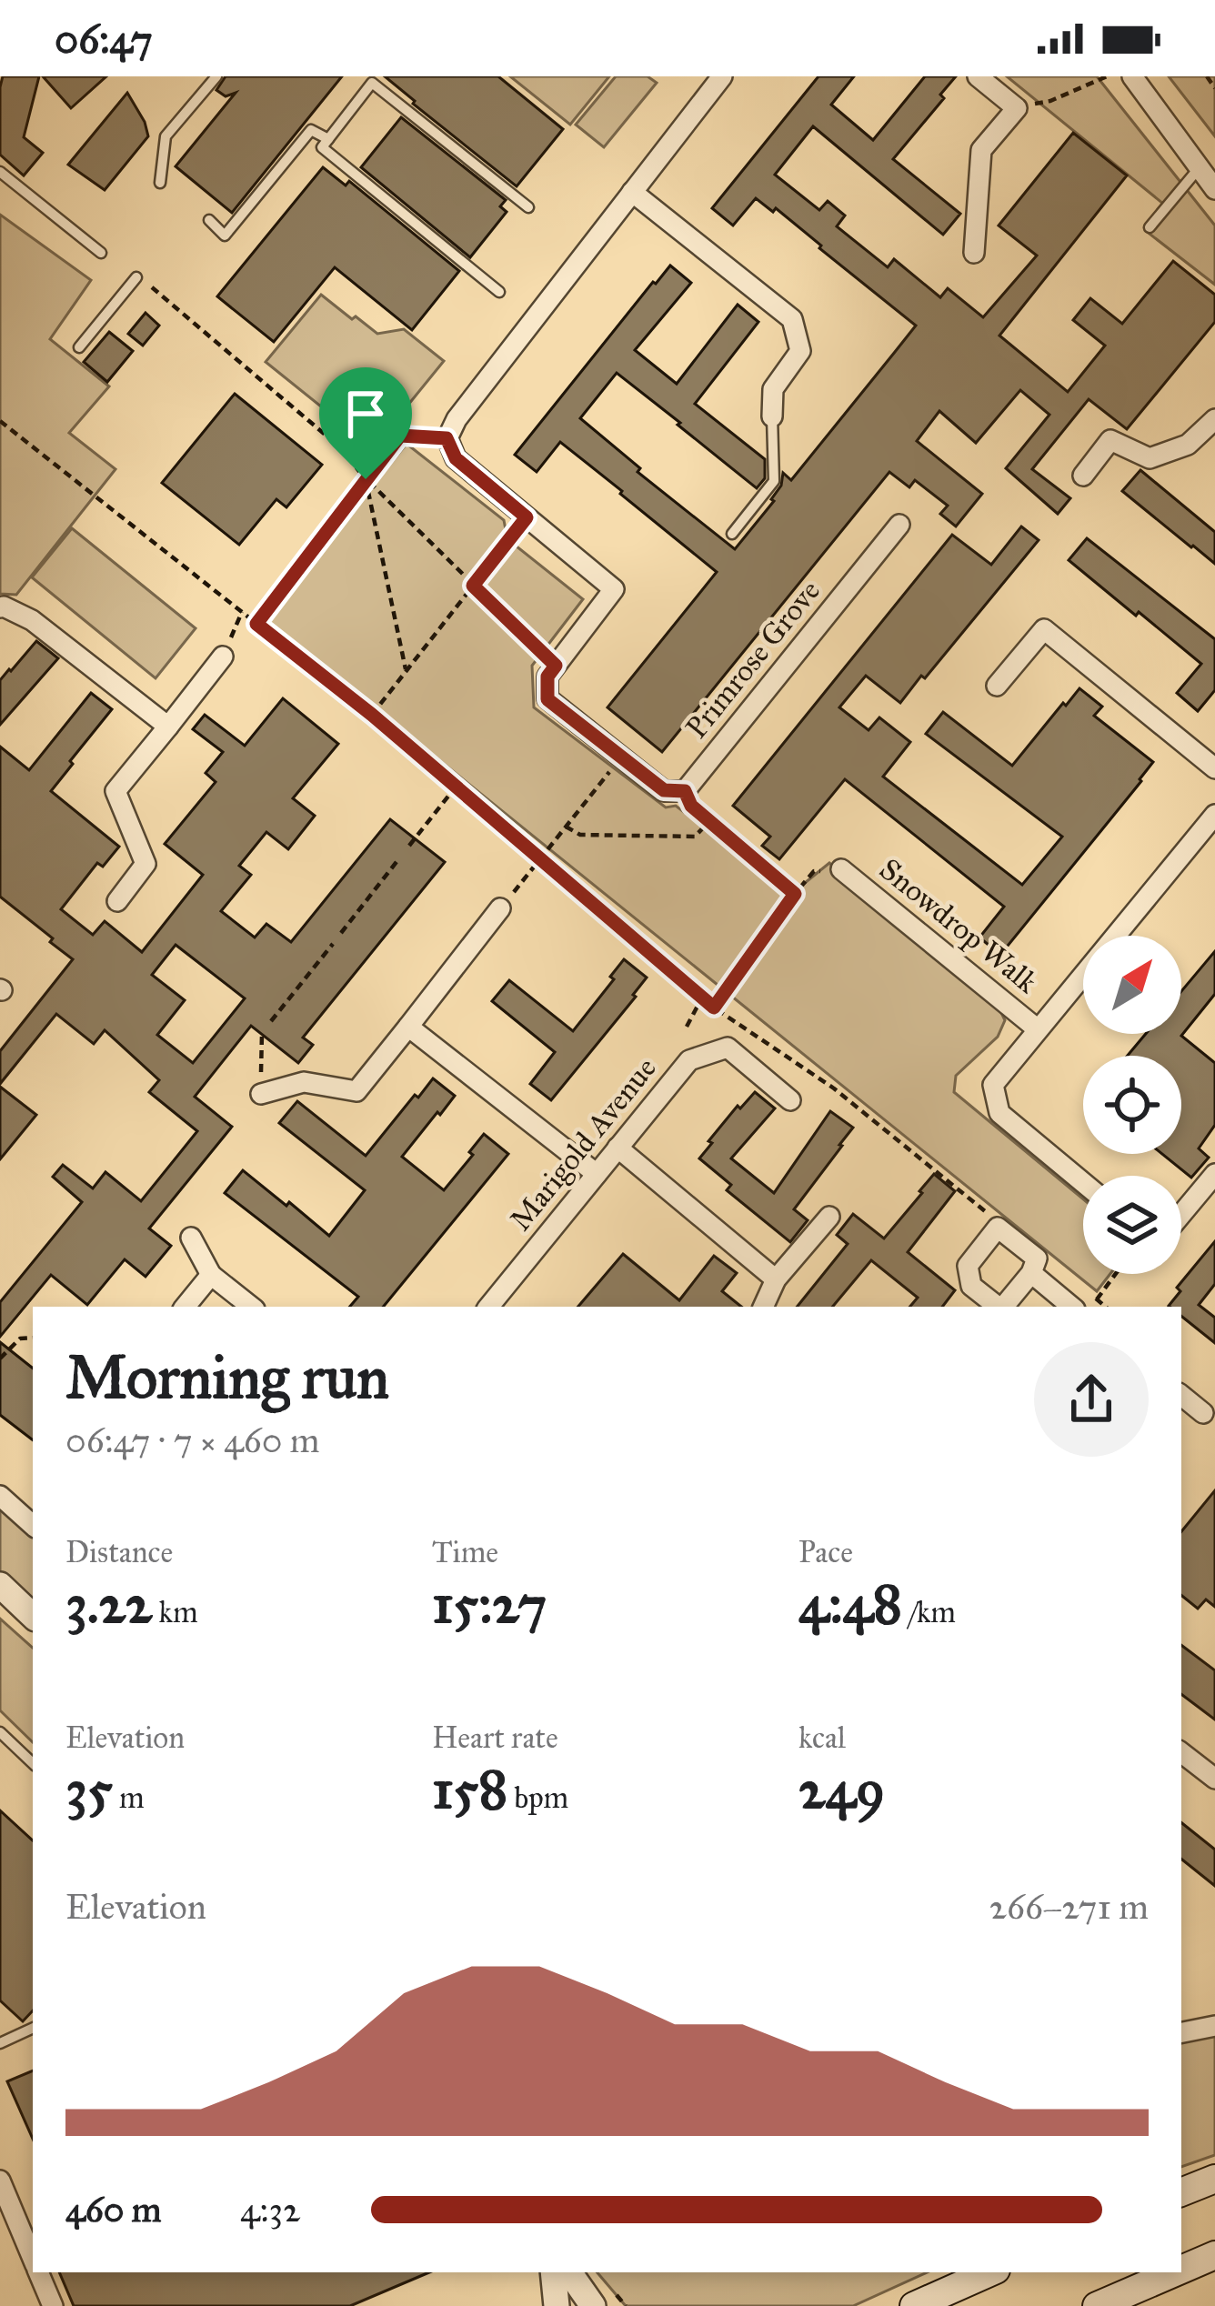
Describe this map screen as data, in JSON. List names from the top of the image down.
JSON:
{
  "streets": {
    "street": ["Primrose Grove", "Snowdrop Walk", "Marigold Avenue"]
  },
  "north": "top right",
  "page": {
    "status": "06:47",
    "heading": ["Morning run", "06:47 · 7 × 460 m"],
    "stats": [
      ["Distance", "3.22 km"],
      ["Time", "15:27"],
      ["Pace", "4:48 /km"],
      ["Elevation", "35 m"],
      ["Heart rate", "158 bpm"],
      ["kcal", "249"]
    ],
    "chart": ["Elevation", "266–271 m"],
    "list": [
      {
        "name": "460 m",
        "note": "4:32"
      }
    ]
  }
}
